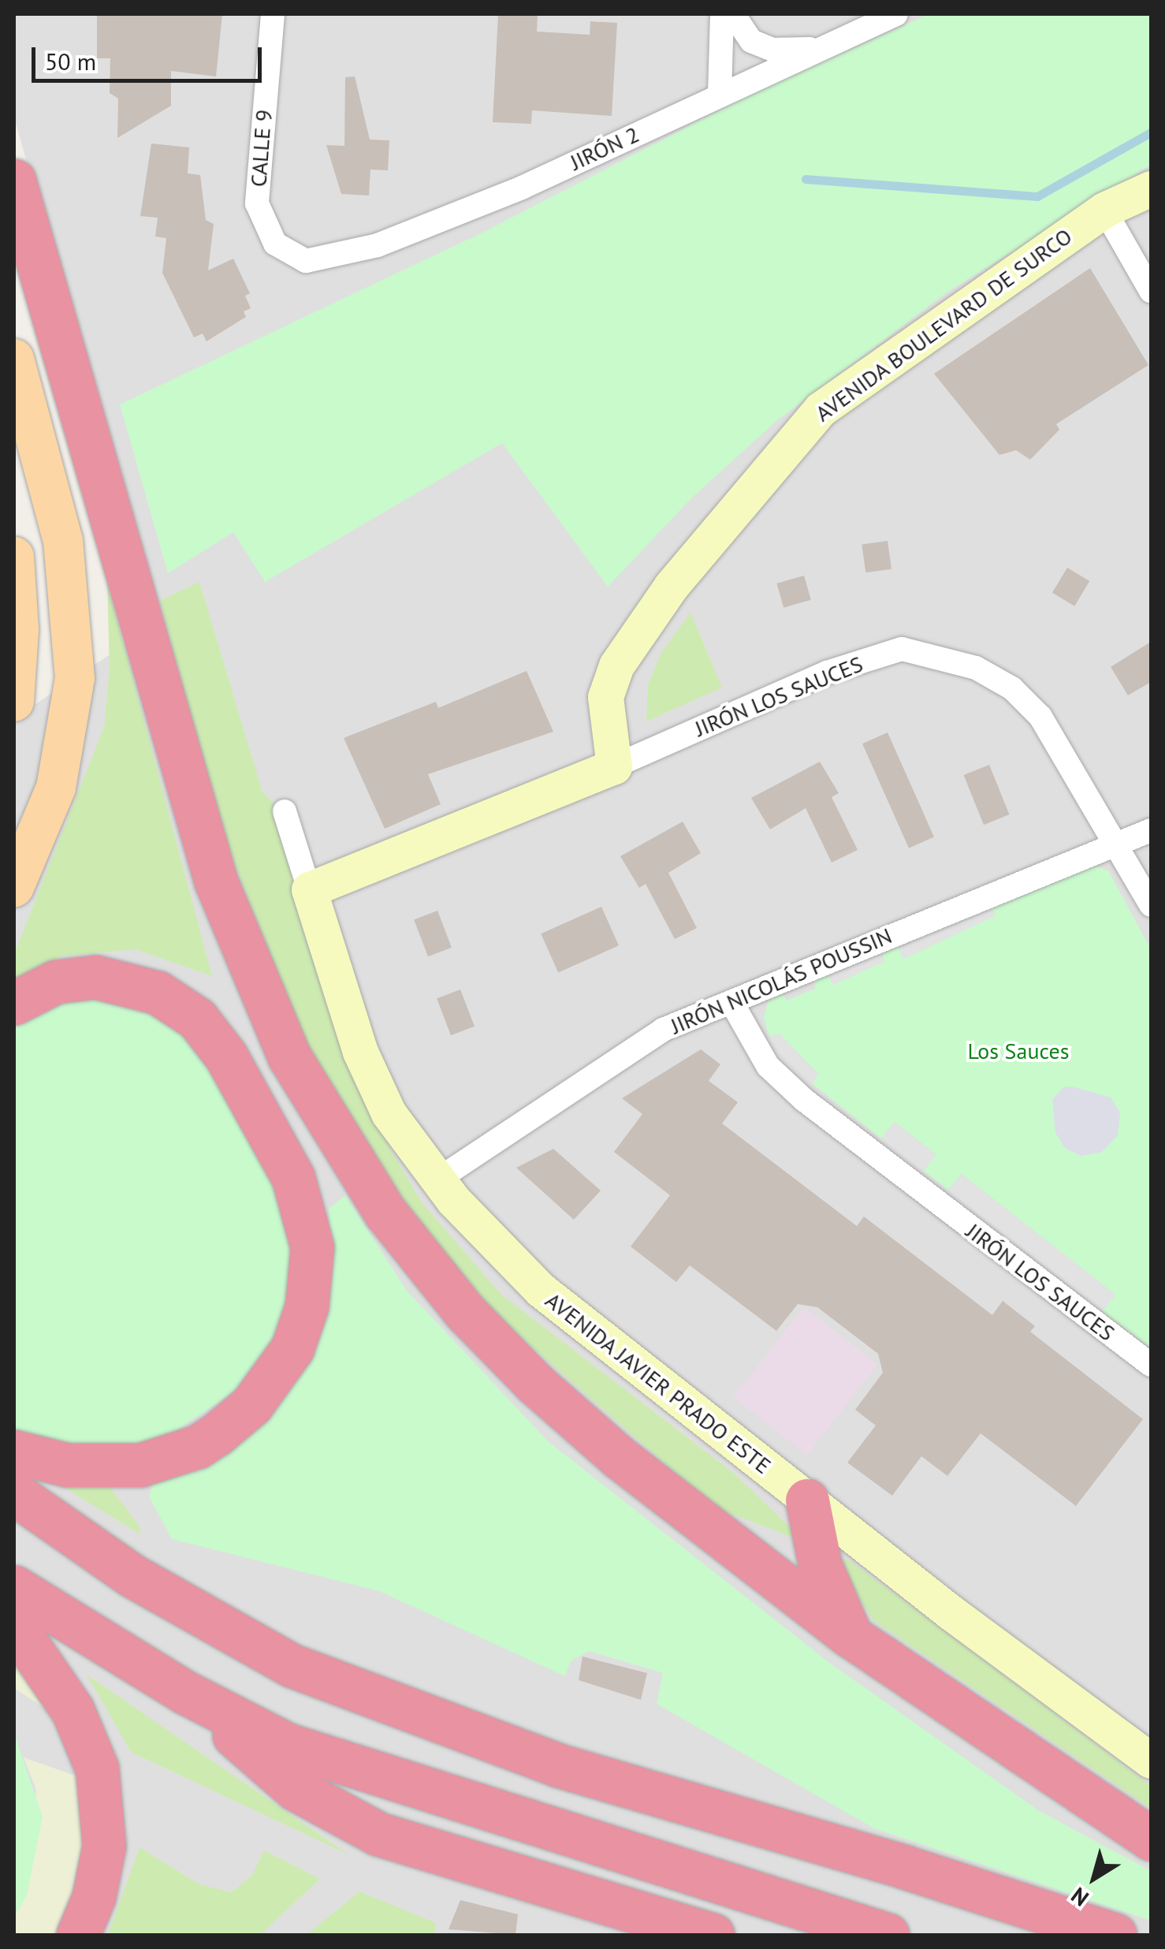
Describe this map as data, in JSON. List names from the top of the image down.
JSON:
{
  "streets": {
    "street": [
      "CALLE 9",
      "JIRÓN 2",
      "AVENIDA BOULEVARD DE SURCO",
      "JIRÓN LOS SAUCES",
      "JIRÓN NICOLÁS POUSSIN",
      "AVENIDA JAVIER PRADO ESTE"
    ]
  },
  "crossings": [
    ["CALLE 9", "JIRÓN 2"],
    ["AVENIDA BOULEVARD DE SURCO", "JIRÓN LOS SAUCES"],
    ["JIRÓN LOS SAUCES", "JIRÓN NICOLÁS POUSSIN"],
    ["JIRÓN LOS SAUCES", "AVENIDA JAVIER PRADO ESTE"],
    ["JIRÓN NICOLÁS POUSSIN", "AVENIDA JAVIER PRADO ESTE"]
  ],
  "parks": ["Los Sauces"],
  "scale_bar": "50 m",
  "north": "bottom left"
}
